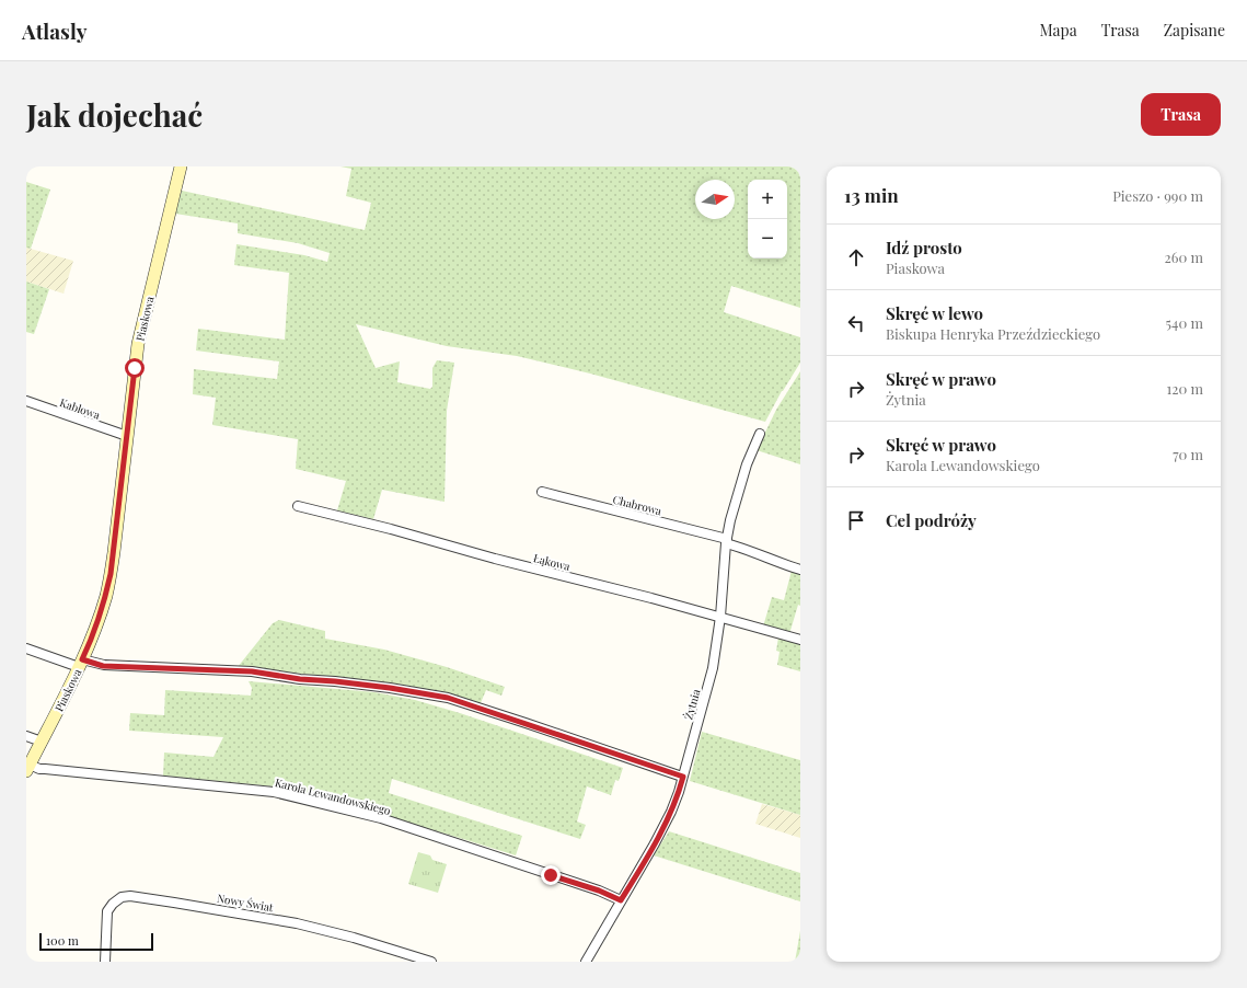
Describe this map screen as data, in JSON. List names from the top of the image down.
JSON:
{
  "streets": {
    "street": [
      "Piaskowa",
      "Kablowa",
      "Chabrowa",
      "Łąkowa",
      "Żytnia",
      "Karola Lewandowskiego",
      "Nowy Świat"
    ]
  },
  "crossings": [
    ["Piaskowa", "Kablowa"],
    ["Piaskowa", "Karola Lewandowskiego"],
    ["Chabrowa", "Żytnia"],
    ["Łąkowa", "Żytnia"],
    ["Żytnia", "Karola Lewandowskiego"]
  ],
  "scale_bar": "100 m",
  "north": "right",
  "page": {
    "header": "Atlasly",
    "nav": ["Mapa", "Trasa", "Zapisane"],
    "buttons": "Trasa",
    "title": "Jak dojechać",
    "heading": ["13 min", "Pieszo · 990 m"],
    "map_buttons": ["+", "−"],
    "list": [
      ["Idź prosto", "Piaskowa", "260 m"],
      ["Skręć w lewo", "Biskupa Henryka Przeździeckiego", "540 m"],
      ["Skręć w prawo", "Żytnia", "120 m"],
      ["Skręć w prawo", "Karola Lewandowskiego", "70 m"],
      "Cel podróży"
    ],
    "scale": "100 m"
  }
}
